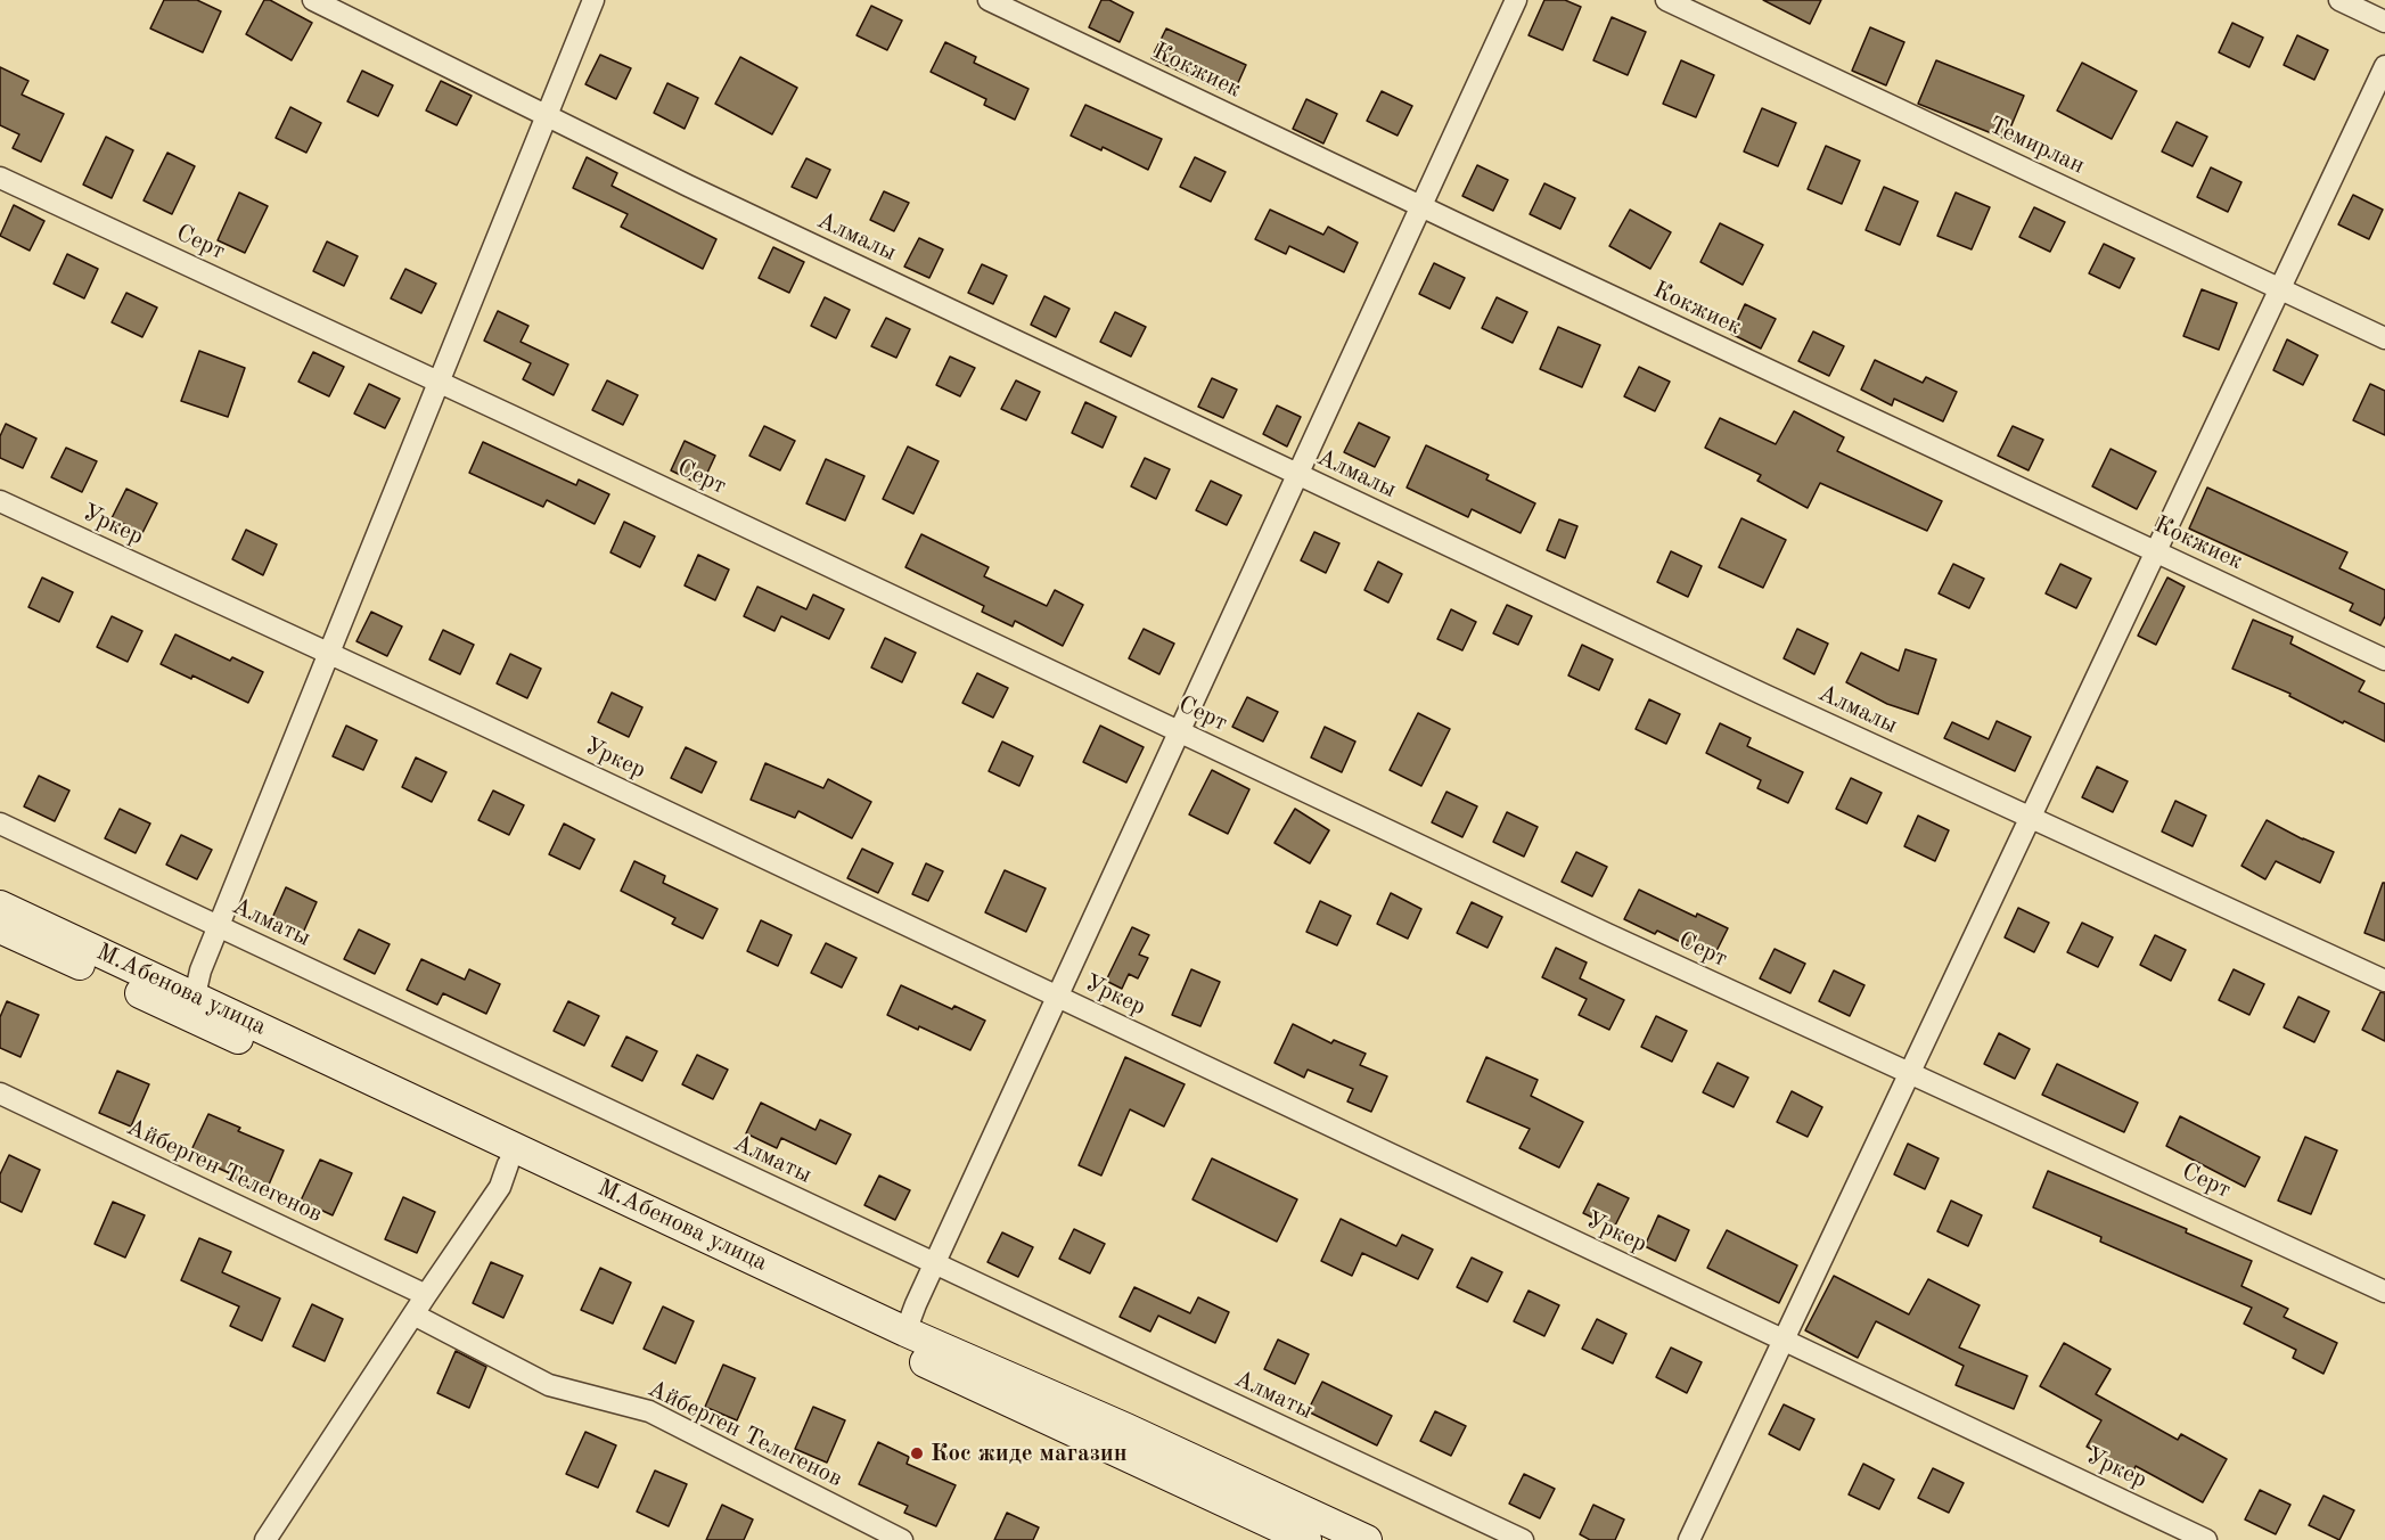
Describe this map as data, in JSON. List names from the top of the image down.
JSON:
{
  "streets": {
    "main road": ["М.Абенова улица"],
    "street": [
      "Кокжиек",
      "Темирлан",
      "Алмалы",
      "Серт",
      "Уркер",
      "Алматы",
      "Айберген Телегенов"
    ]
  },
  "places": ["Кос жиде магазин"]
}
